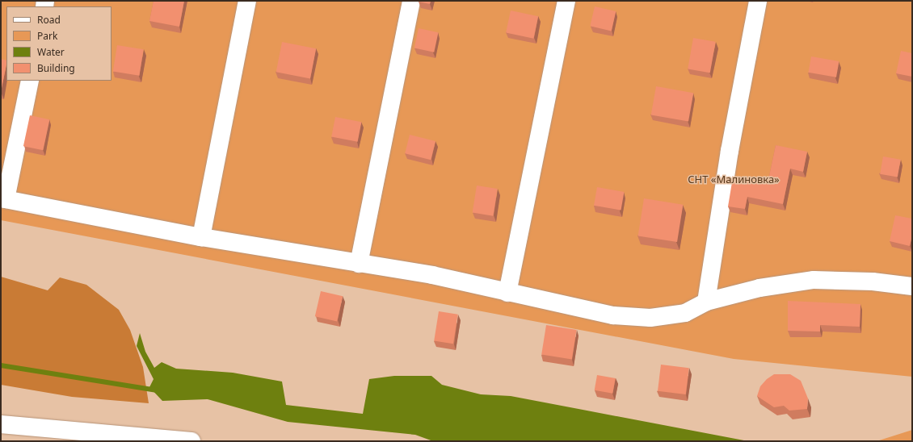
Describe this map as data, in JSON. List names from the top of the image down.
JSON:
{
  "parks": ["СНТ «Малиновка»"],
  "legend": [
    "Road",
    "Park",
    "Water",
    "Building"
  ]
}
